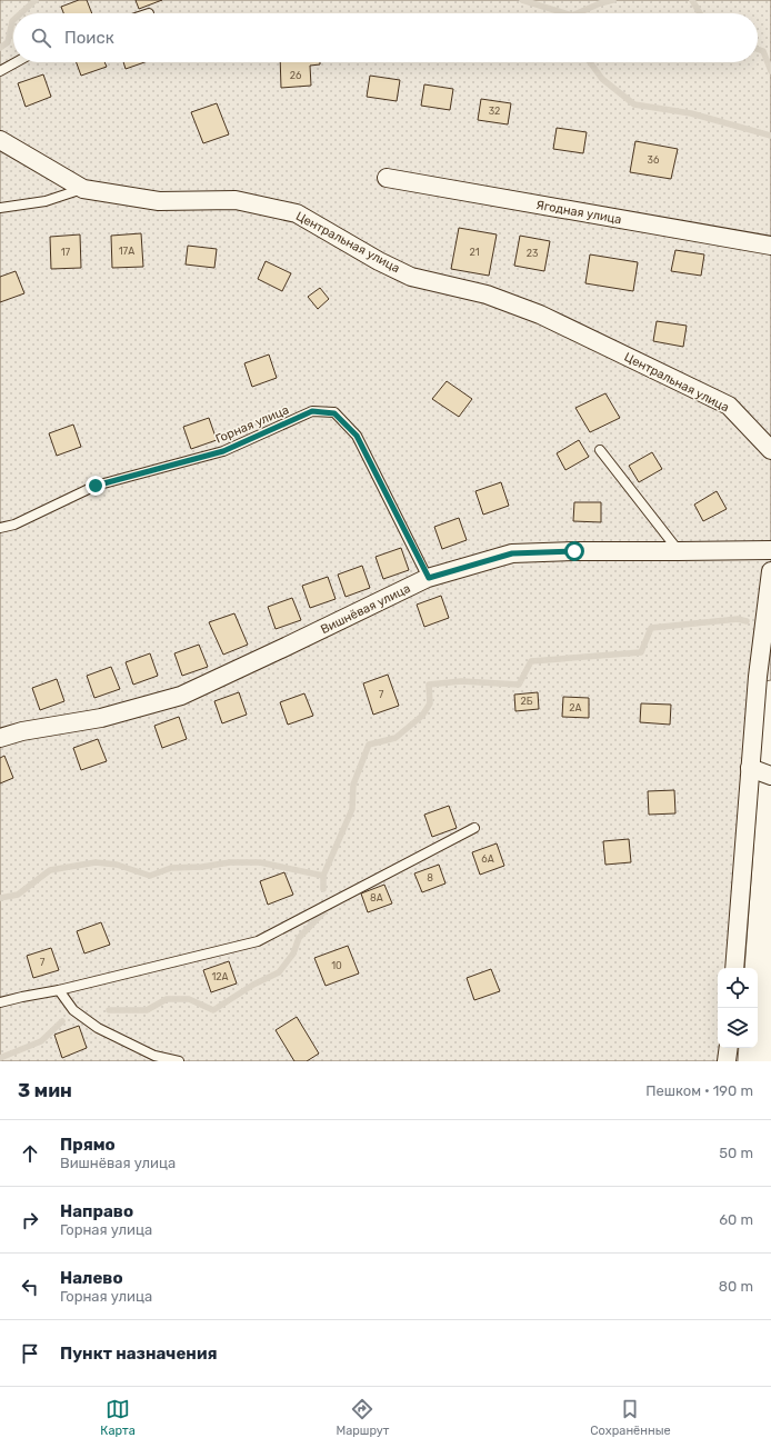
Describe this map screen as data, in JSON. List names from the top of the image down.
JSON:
{
  "streets": {
    "street": ["Ягодная улица", "Центральная улица", "Вишнёвая улица"],
    "lane": ["Горная улица"]
  },
  "crossings": [
    ["Горная улица", "Вишнёвая улица"]
  ],
  "house_numbers": [
    "26",
    "32",
    "36",
    "17А",
    "17",
    "21",
    "23",
    "7",
    "2Б",
    "2А",
    "6А",
    "8",
    "8А",
    "7",
    "10",
    "12А"
  ],
  "page": {
    "search": "Поиск",
    "heading": ["3 мин", "Пешком · 190 m"],
    "list": [
      ["Прямо", "Вишнёвая улица", "50 m"],
      ["Направо", "Горная улица", "60 m"],
      ["Налево", "Горная улица", "80 m"],
      "Пункт назначения"
    ],
    "nav": ["Карта", "Маршрут", "Сохранённые"]
  }
}
